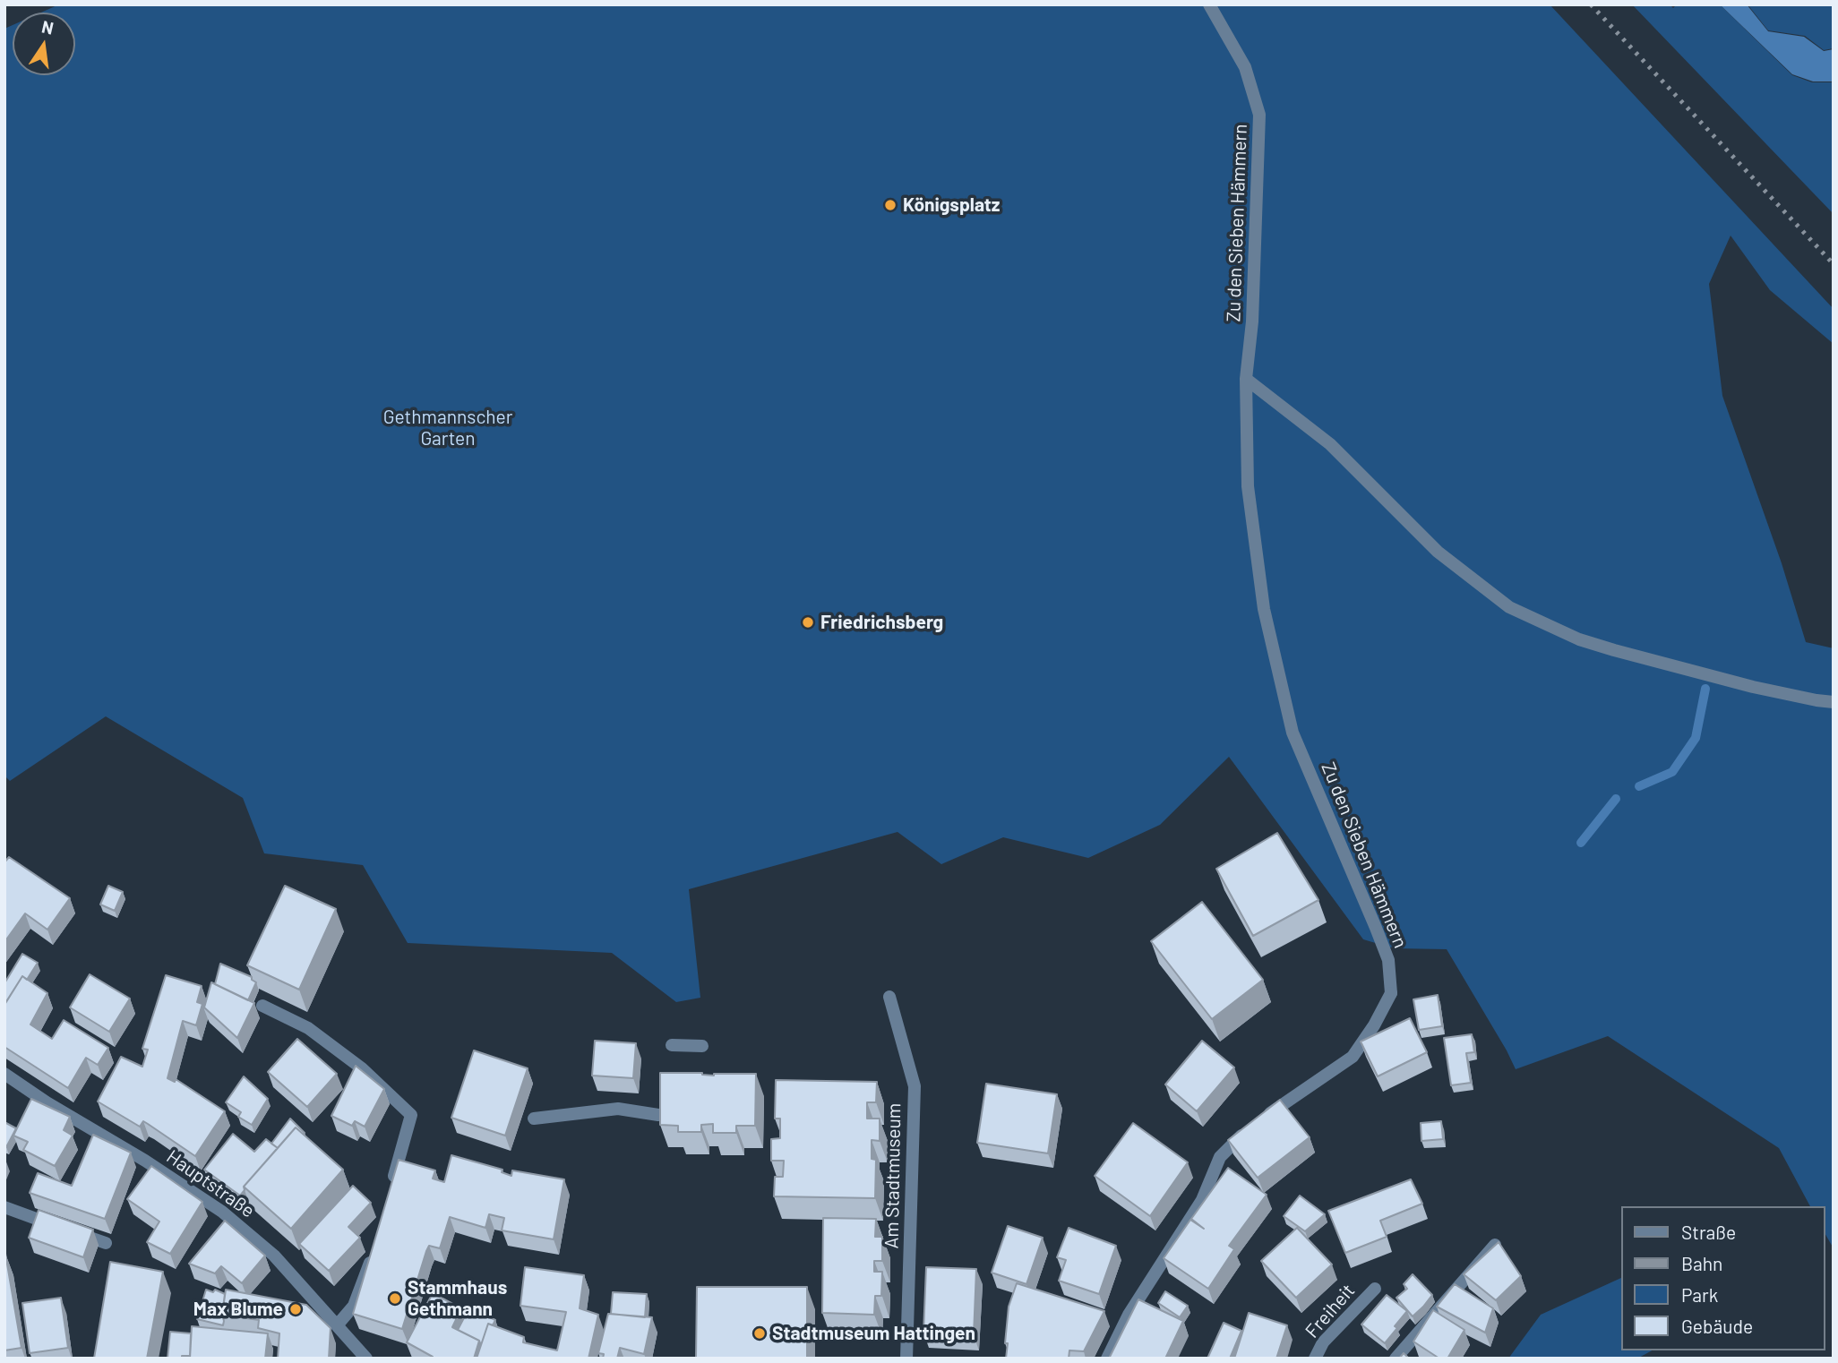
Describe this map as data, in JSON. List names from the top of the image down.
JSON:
{
  "streets": {
    "street": [
      "Zu den Sieben Hämmern",
      "Am Stadtmuseum",
      "Hauptstraße",
      "Freiheit"
    ]
  },
  "parks": ["Gethmannscher Garten"],
  "places": [
    "Königsplatz",
    "Friedrichsberg",
    "Stammhaus Gethmann",
    "Max Blume",
    "Stadtmuseum Hattingen"
  ],
  "legend": [
    "Straße",
    "Bahn",
    "Park",
    "Gebäude"
  ],
  "north": "top"
}
